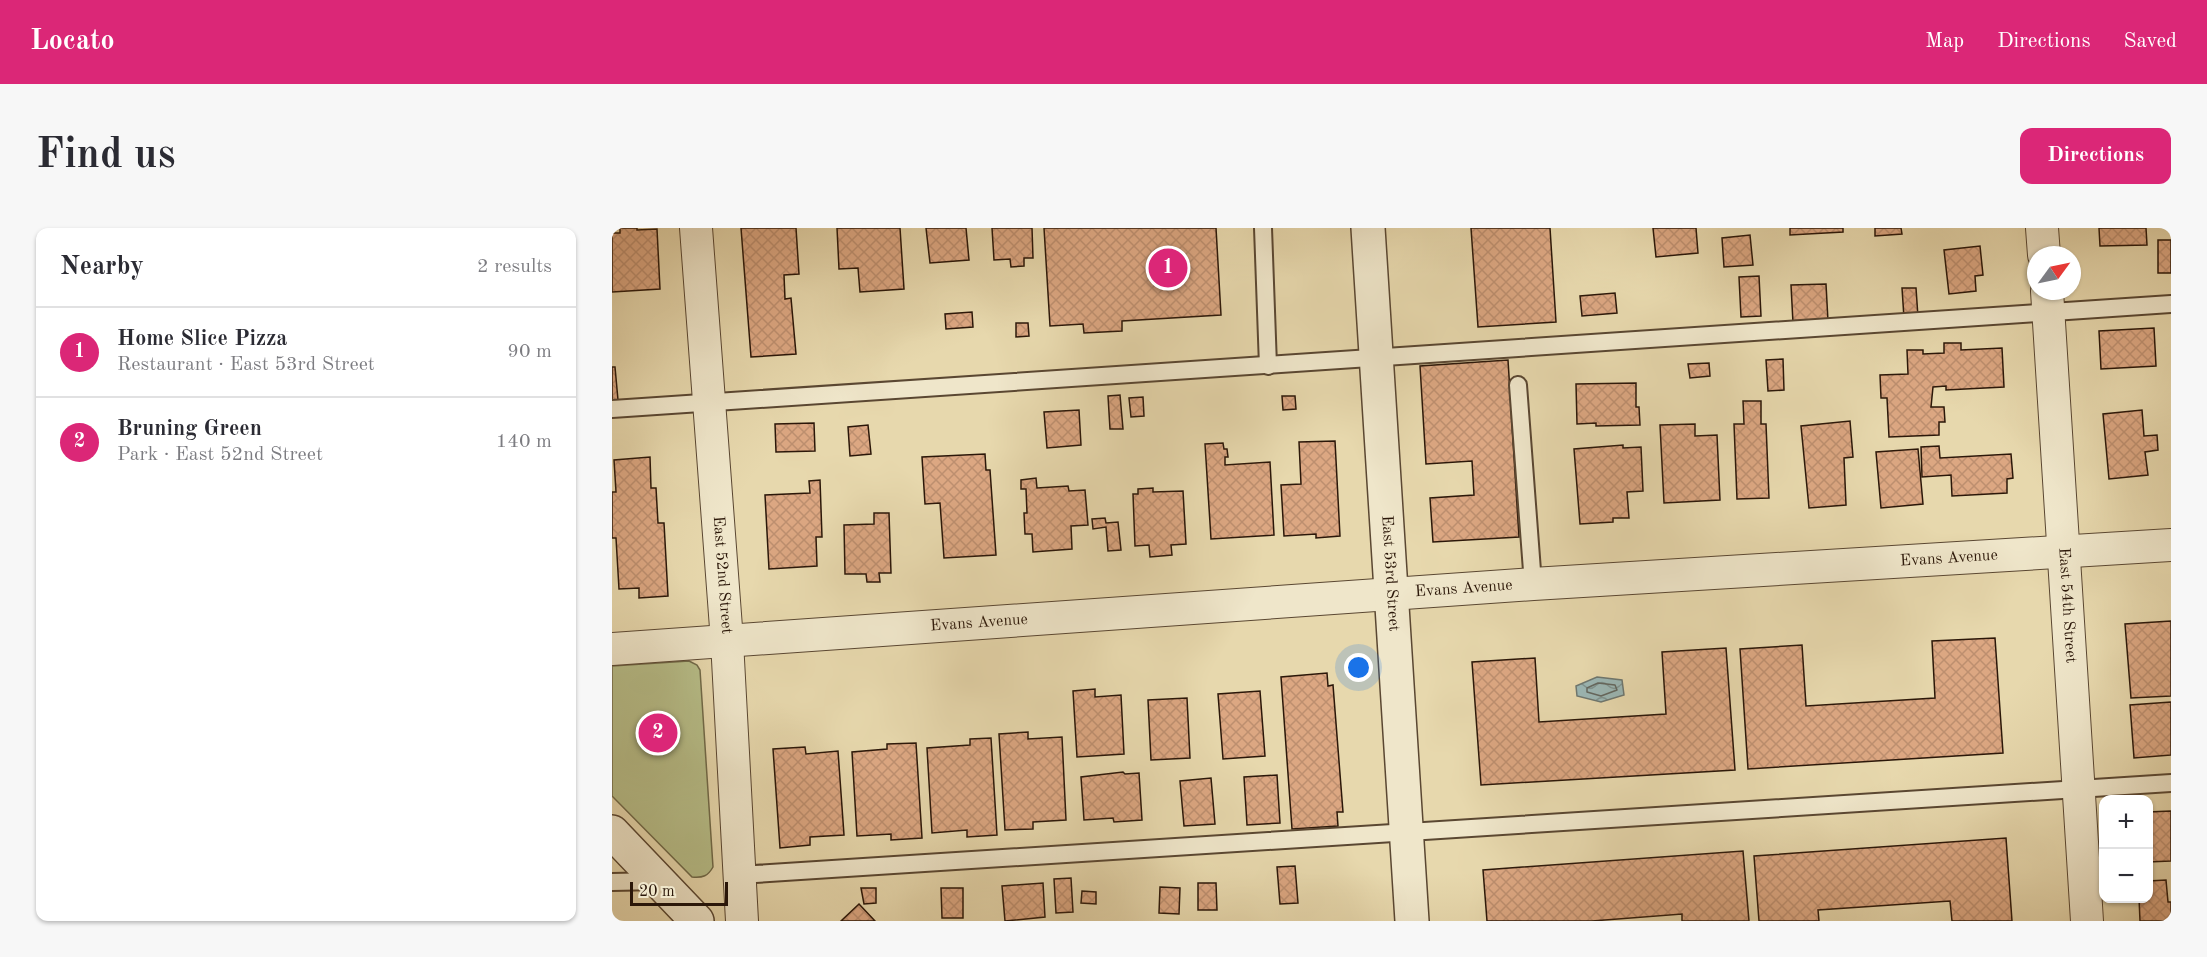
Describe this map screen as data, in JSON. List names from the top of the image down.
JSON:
{
  "streets": {
    "street": [
      "Evans Avenue",
      "East 52nd Street",
      "East 53rd Street",
      "East 54th Street"
    ]
  },
  "crossings": [
    ["Evans Avenue", "East 52nd Street"],
    ["Evans Avenue", "East 53rd Street"],
    ["Evans Avenue", "East 54th Street"]
  ],
  "scale_bar": "20 m",
  "north": "top right",
  "page": {
    "header": "Locato",
    "nav": ["Map", "Directions", "Saved"],
    "buttons": "Directions",
    "title": "Find us",
    "heading": ["Nearby", "2 results"],
    "pins": ["1", "2"],
    "list": [
      {
        "mark": "1",
        "name": "Home Slice Pizza",
        "note": "Restaurant · East 53rd Street",
        "value": "90 m"
      },
      {
        "mark": "2",
        "name": "Bruning Green",
        "note": "Park · East 52nd Street",
        "value": "140 m"
      }
    ],
    "map_buttons": ["+", "−"],
    "scale": "20 m"
  }
}
